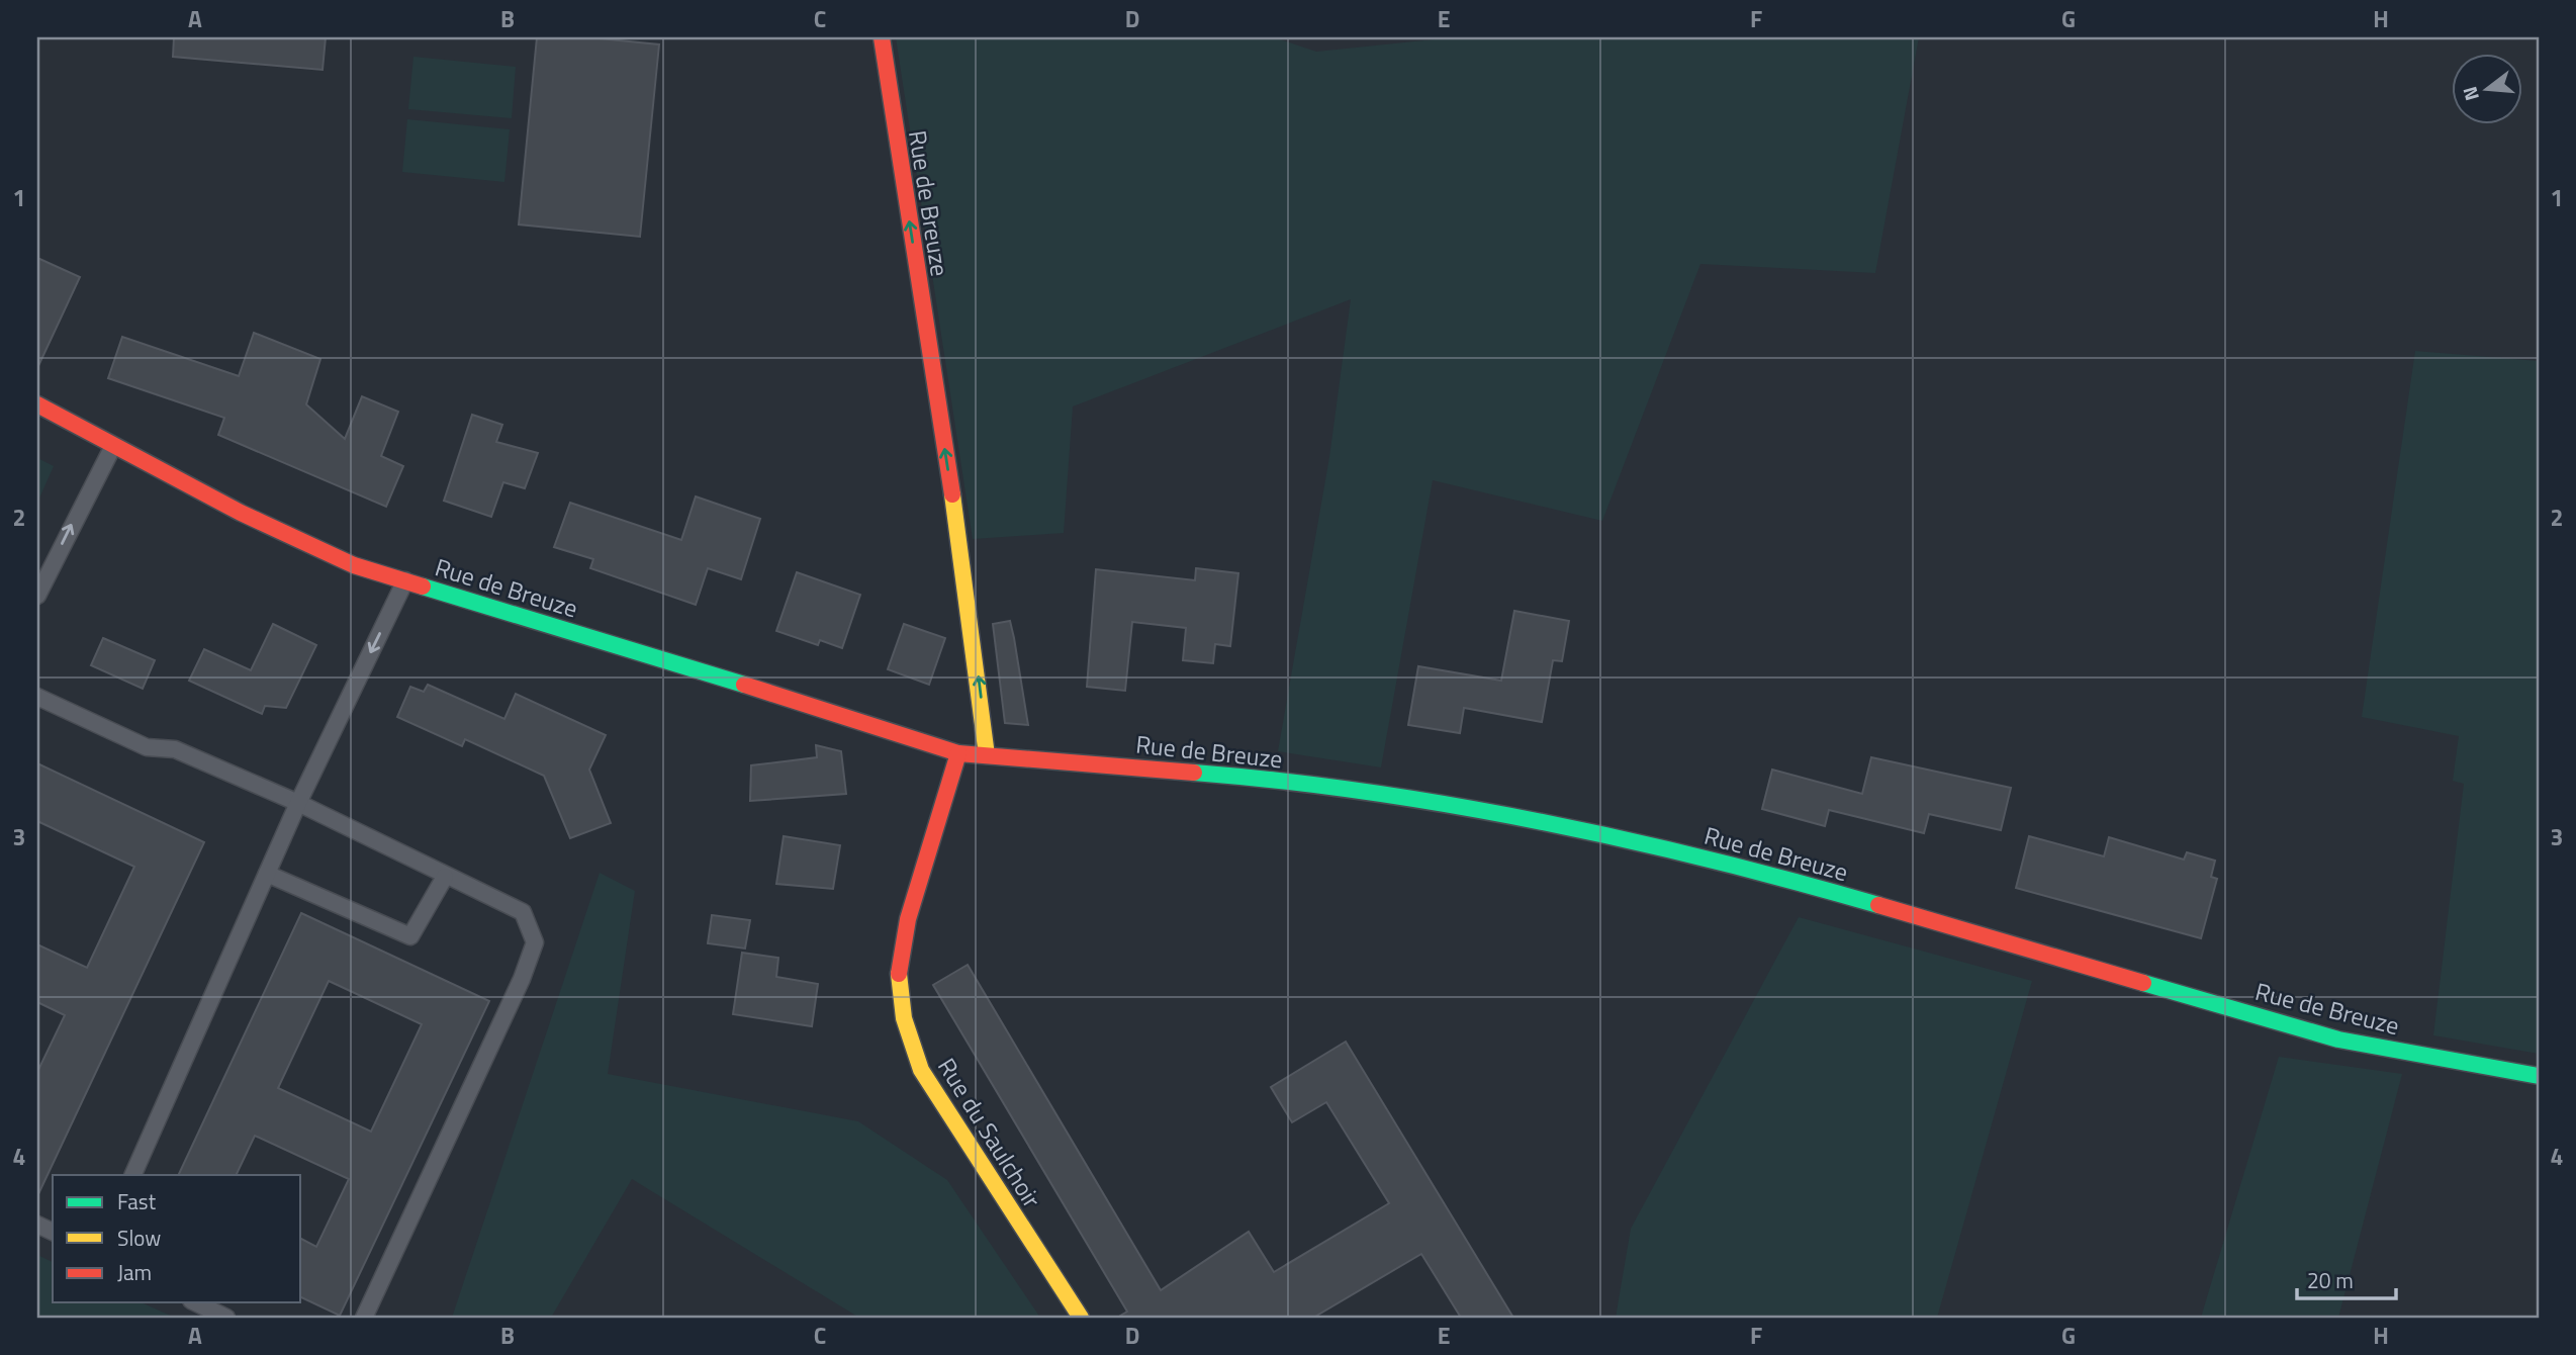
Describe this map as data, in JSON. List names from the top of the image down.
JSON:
{
  "streets": {
    "street": ["Rue de Breuze", "Rue du Saulchoir"]
  },
  "crossings": [
    ["Rue de Breuze", "Rue du Saulchoir"]
  ],
  "legend": ["Fast", "Slow", "Jam"],
  "scale_bar": "20 m",
  "north": "left",
  "grid": {
    "columns": [
      "A",
      "B",
      "C",
      "D",
      "E",
      "F",
      "G",
      "H"
    ],
    "rows": [
      "1",
      "2",
      "3",
      "4"
    ]
  }
}
